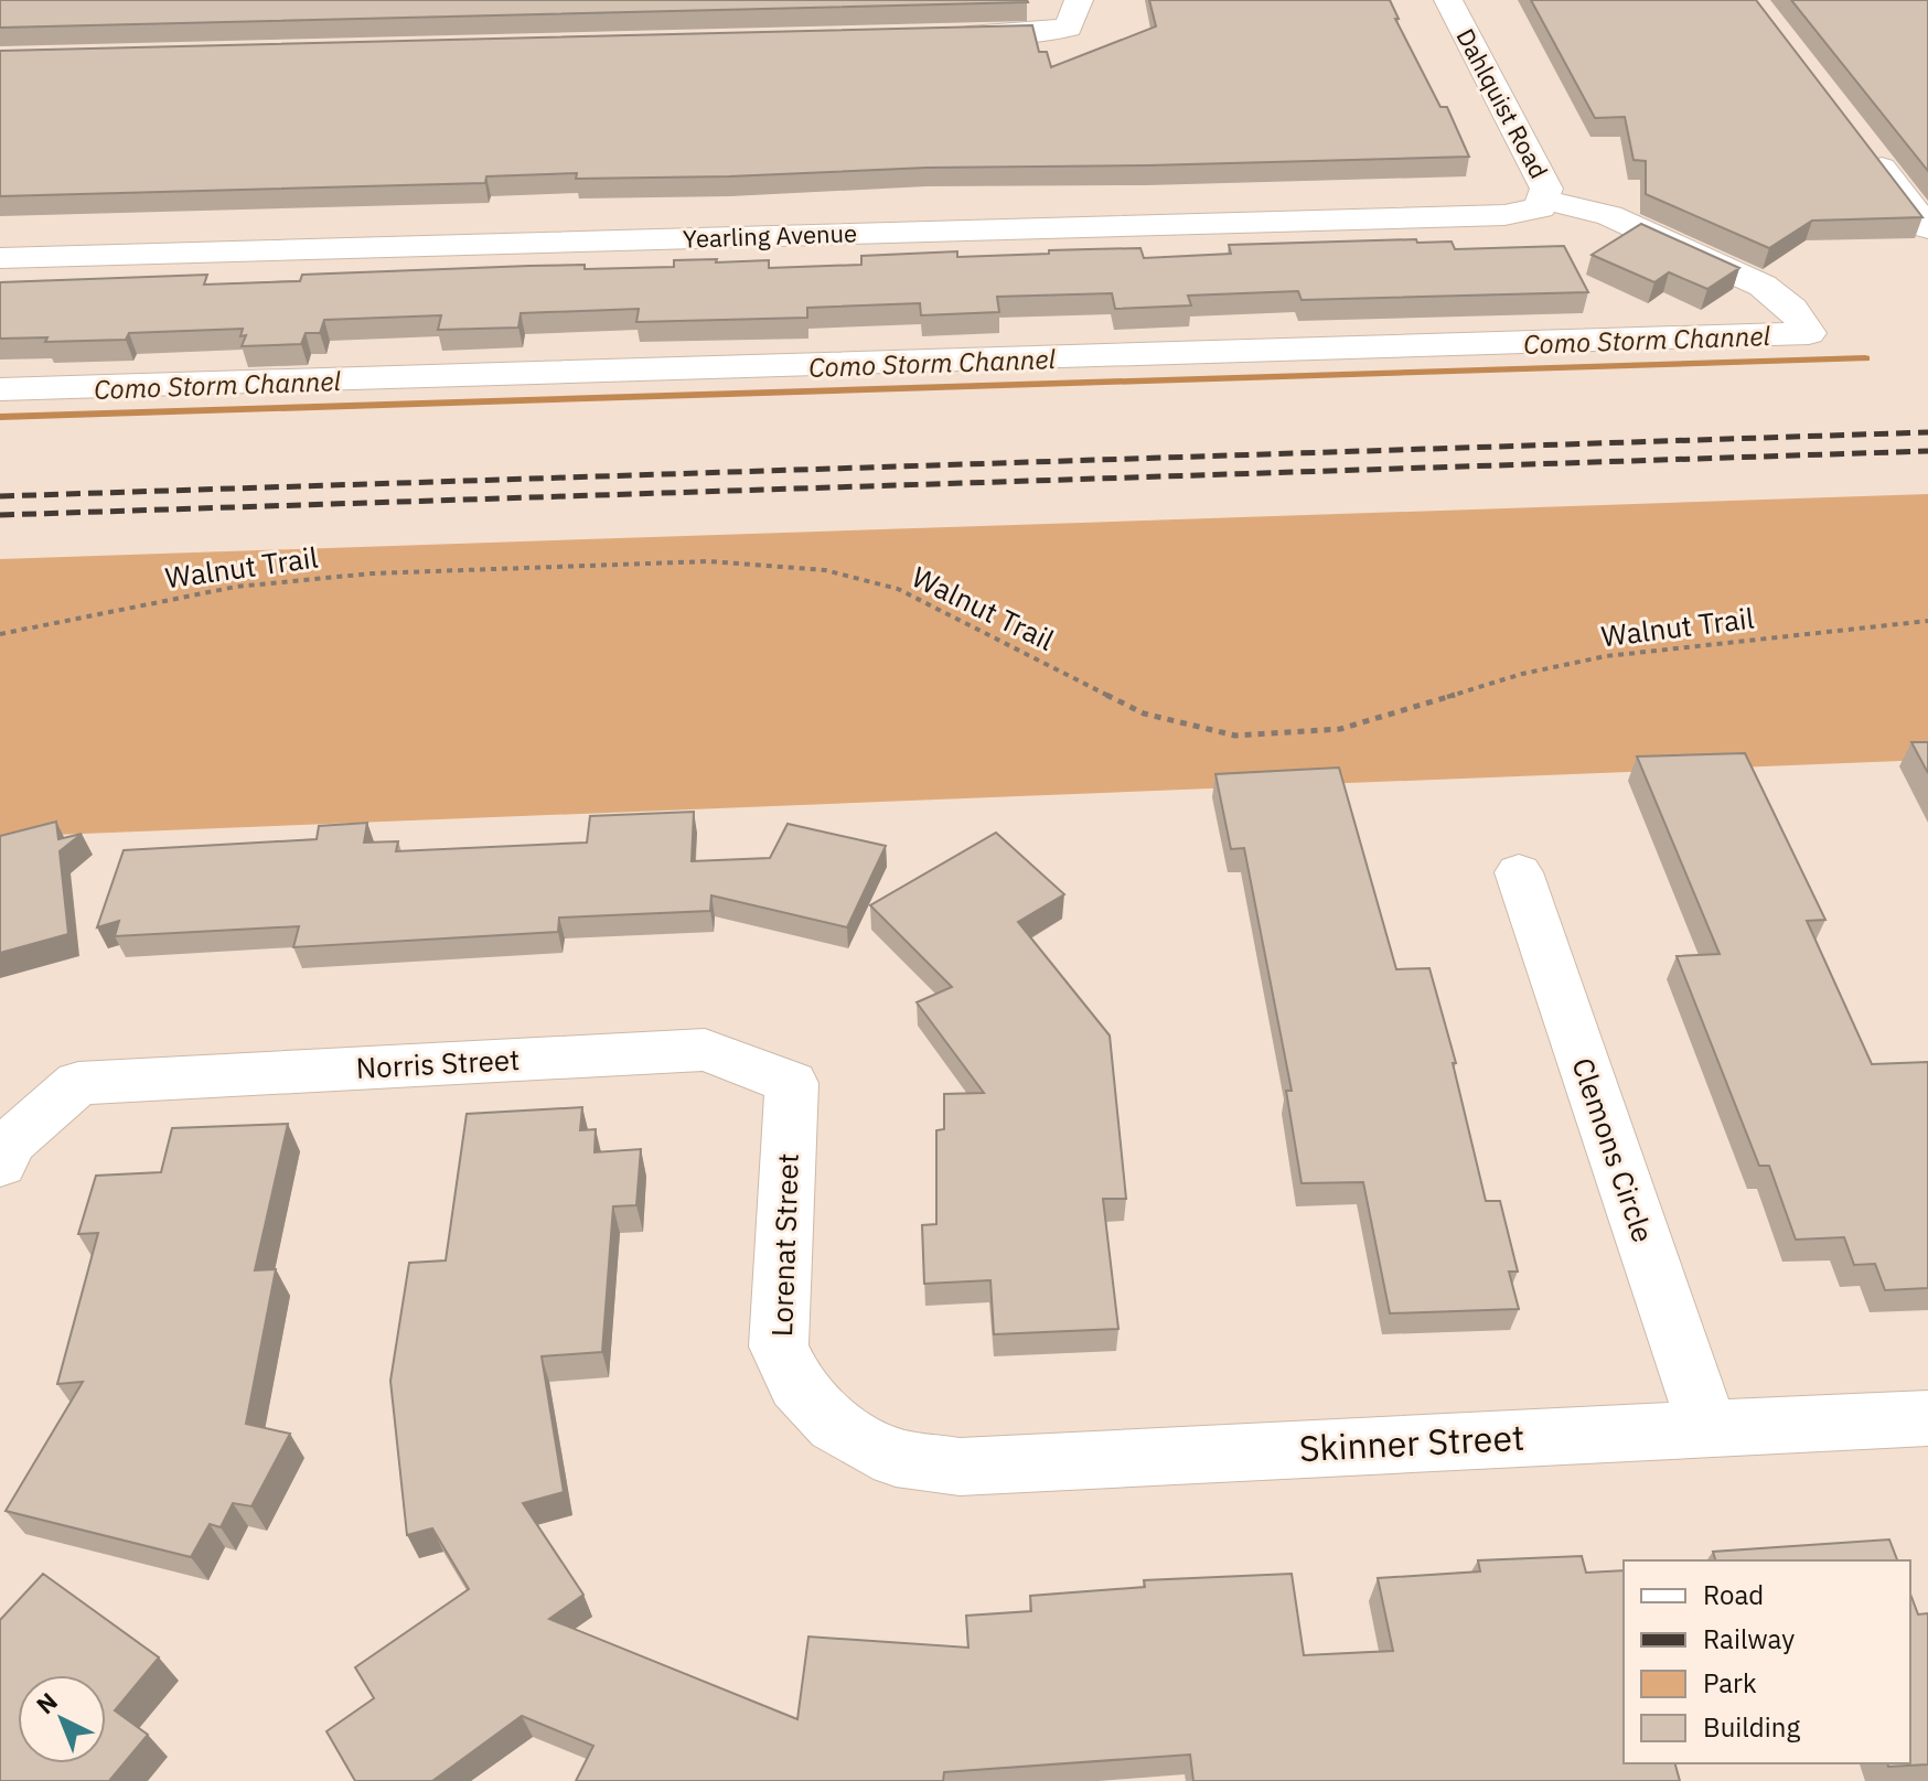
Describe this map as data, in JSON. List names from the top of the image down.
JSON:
{
  "streets": {
    "street": [
      "Dahlquist Road",
      "Yearling Avenue",
      "Norris Street",
      "Clemons Circle",
      "Lorenat Street",
      "Skinner Street"
    ],
    "path": ["Walnut Trail"]
  },
  "crossings": [
    ["Dahlquist Road", "Yearling Avenue"],
    ["Norris Street", "Lorenat Street"],
    ["Clemons Circle", "Skinner Street"],
    ["Lorenat Street", "Skinner Street"]
  ],
  "water": ["Como Storm Channel"],
  "legend": [
    "Road",
    "Railway",
    "Park",
    "Building"
  ],
  "north": "top left"
}
